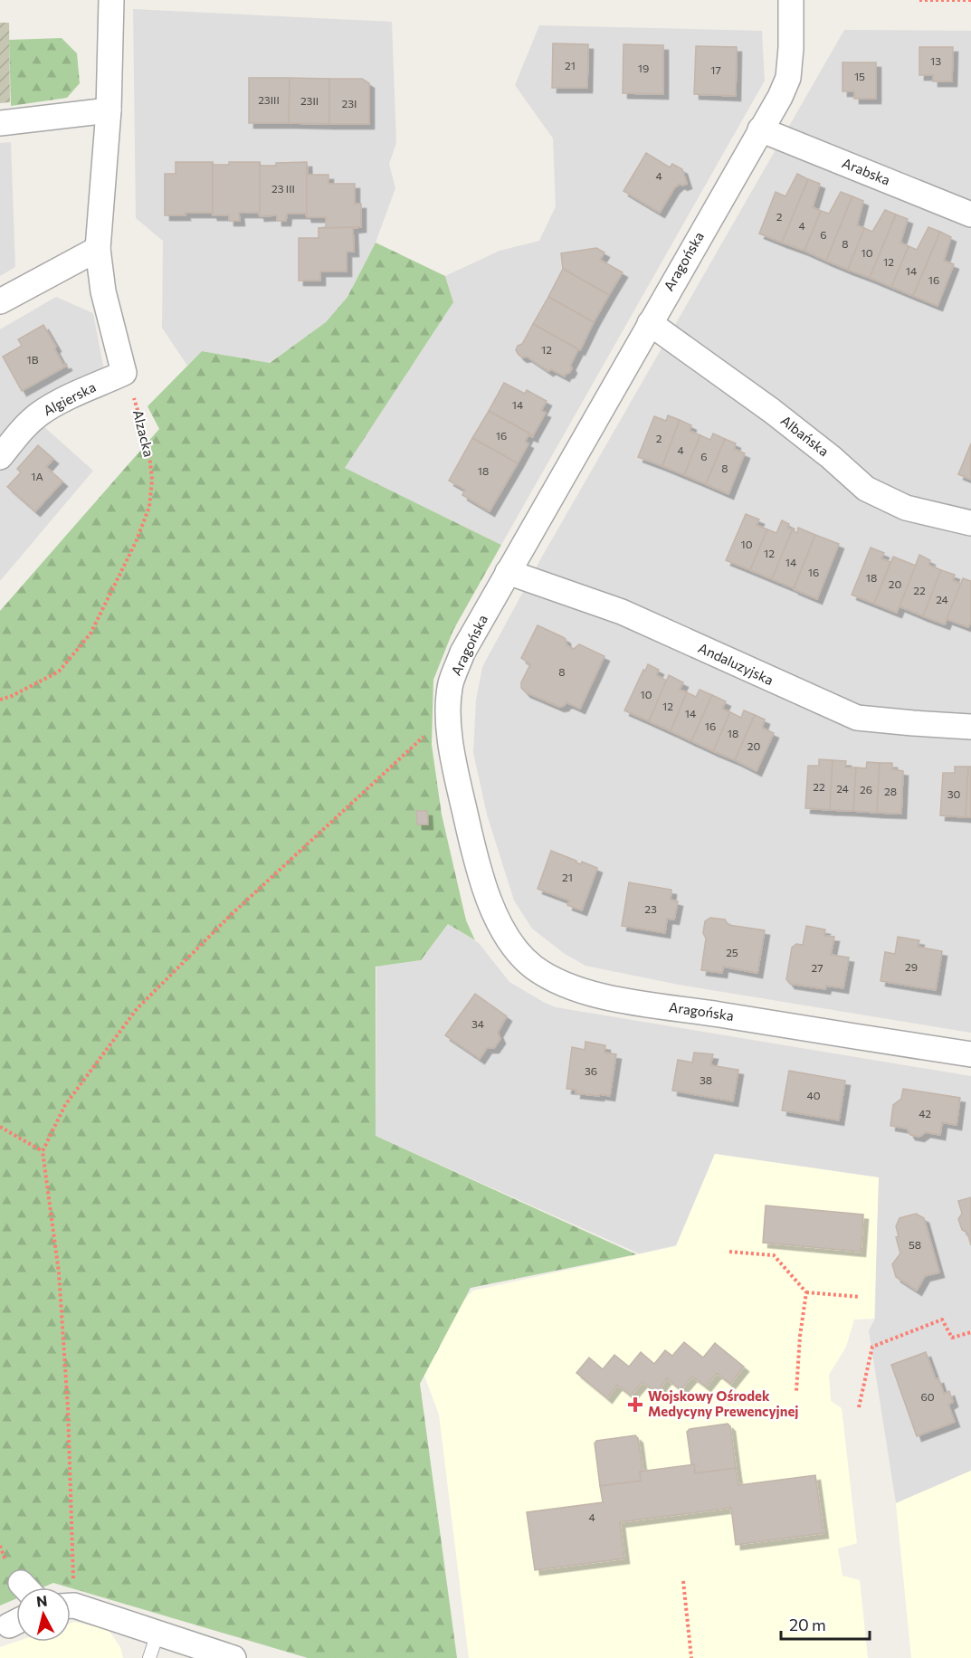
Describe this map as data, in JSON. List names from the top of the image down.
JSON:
{
  "streets": {
    "street": [
      "Arabska",
      "Aragońska",
      "Algierska",
      "Albańska",
      "Andaluzyjska"
    ],
    "path": ["Alzacka"]
  },
  "crossings": [
    ["Arabska", "Aragońska"],
    ["Aragońska", "Albańska"],
    ["Aragońska", "Andaluzyjska"],
    ["Algierska", "Alzacka"]
  ],
  "places": {
    "health": ["Wojskowy Ośrodek Medycyny Prewencyjnej"]
  },
  "house_numbers": [
    "13",
    "21",
    "19",
    "17",
    "15",
    "23III",
    "23II",
    "23I",
    "4",
    "23 III",
    "2",
    "4",
    "6",
    "8",
    "10",
    "12",
    "14",
    "16",
    "12",
    "1B",
    "14",
    "16",
    "2",
    "4",
    "6",
    "8",
    "18",
    "1A",
    "10",
    "12",
    "14",
    "16",
    "18",
    "20",
    "22",
    "24",
    "8",
    "10",
    "12",
    "14",
    "16",
    "18",
    "20",
    "22",
    "24",
    "26",
    "28",
    "30",
    "21",
    "23",
    "25",
    "29",
    "27",
    "34",
    "36",
    "38",
    "40",
    "42",
    "58",
    "60",
    "4"
  ],
  "scale_bar": "20 m",
  "north": "top"
}
